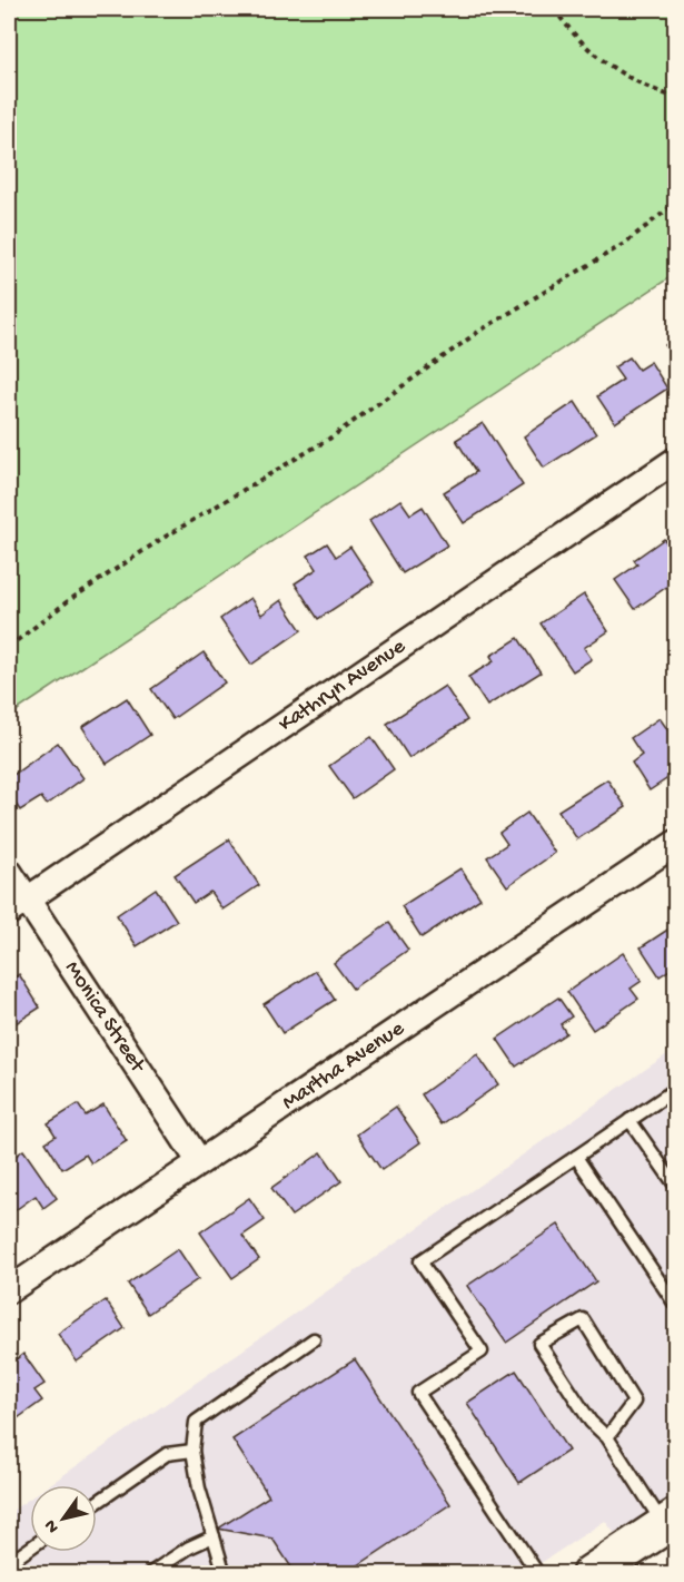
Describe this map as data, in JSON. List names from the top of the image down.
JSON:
{
  "streets": {
    "street": ["Kathryn Avenue", "Monica Street", "Martha Avenue"]
  },
  "crossings": [
    ["Kathryn Avenue", "Monica Street"],
    ["Monica Street", "Martha Avenue"]
  ],
  "north": "bottom left"
}
